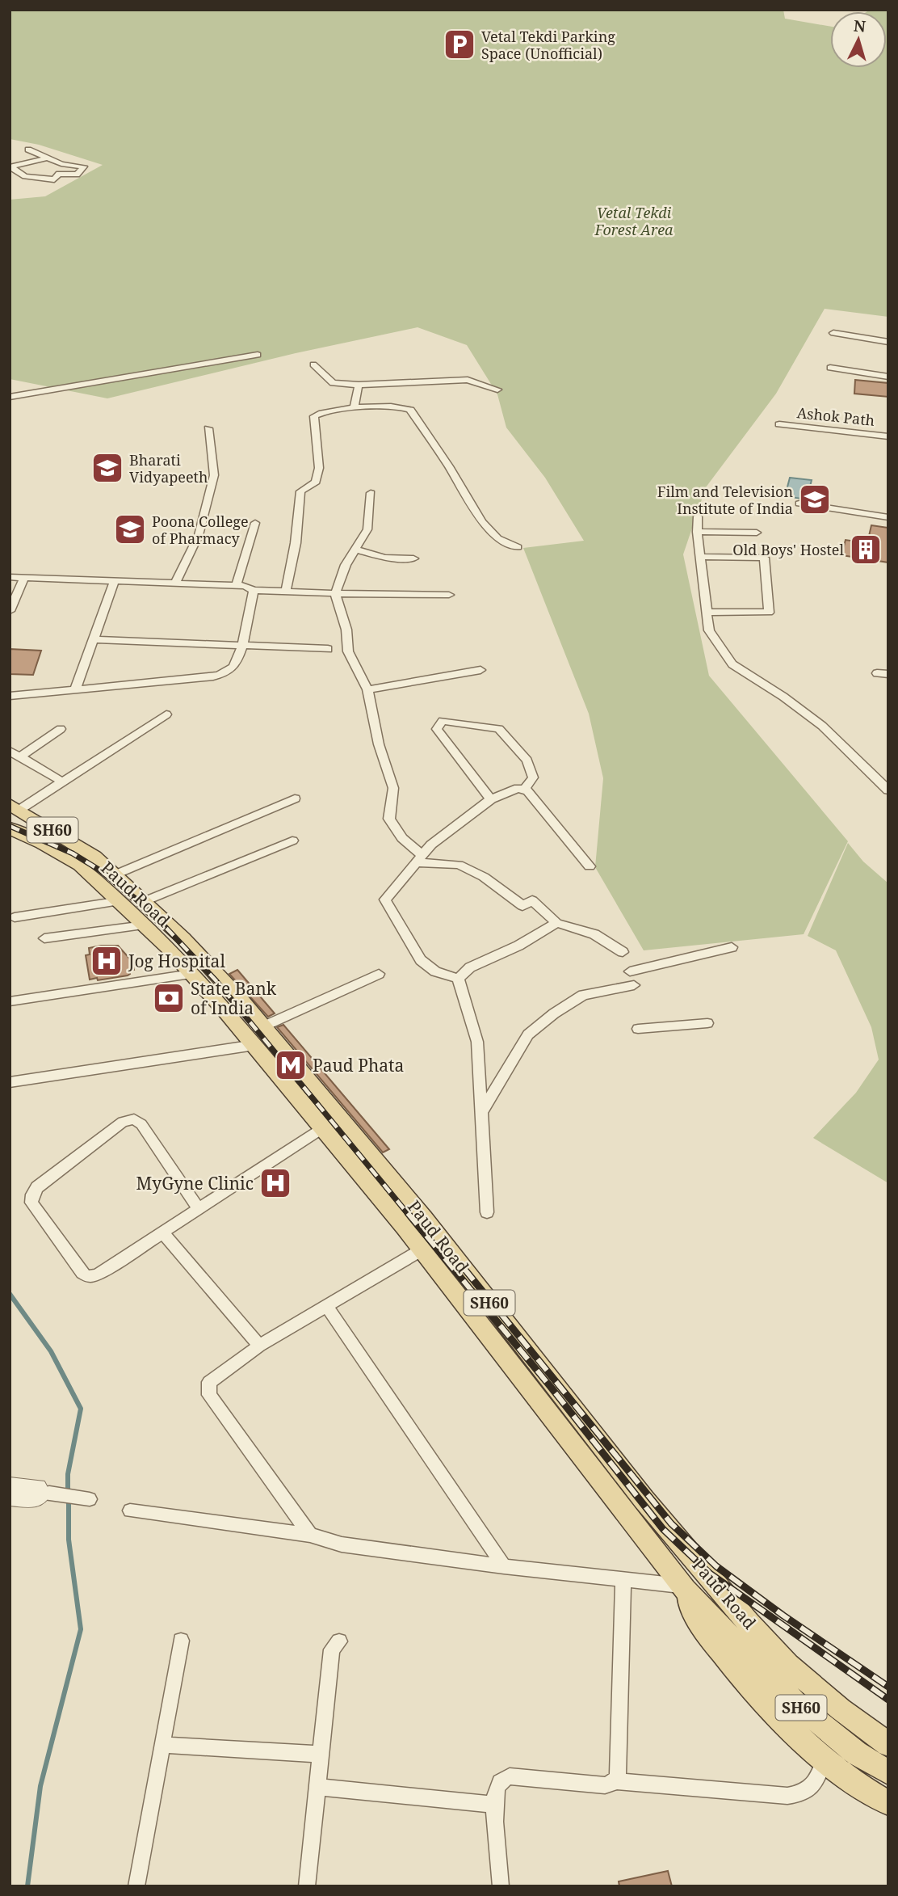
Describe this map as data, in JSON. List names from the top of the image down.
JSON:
{
  "streets": {
    "main road": ["SH60", "Paud Road"],
    "street": ["Ashok Path"]
  },
  "parks": ["Vetal Tekdi Forest Area"],
  "places": {
    "parking": ["Vetal Tekdi Parking Space (Unofficial)"],
    "school or university": ["Bharati Vidyapeeth", "Film and Television Institute of India", "Poona College of Pharmacy"],
    "building": ["Old Boys' Hostel"],
    "hospital": ["Jog Hospital", "MyGyne Clinic"],
    "bank": ["State Bank of India"],
    "metro station": ["Paud Phata"]
  },
  "north": "top"
}
